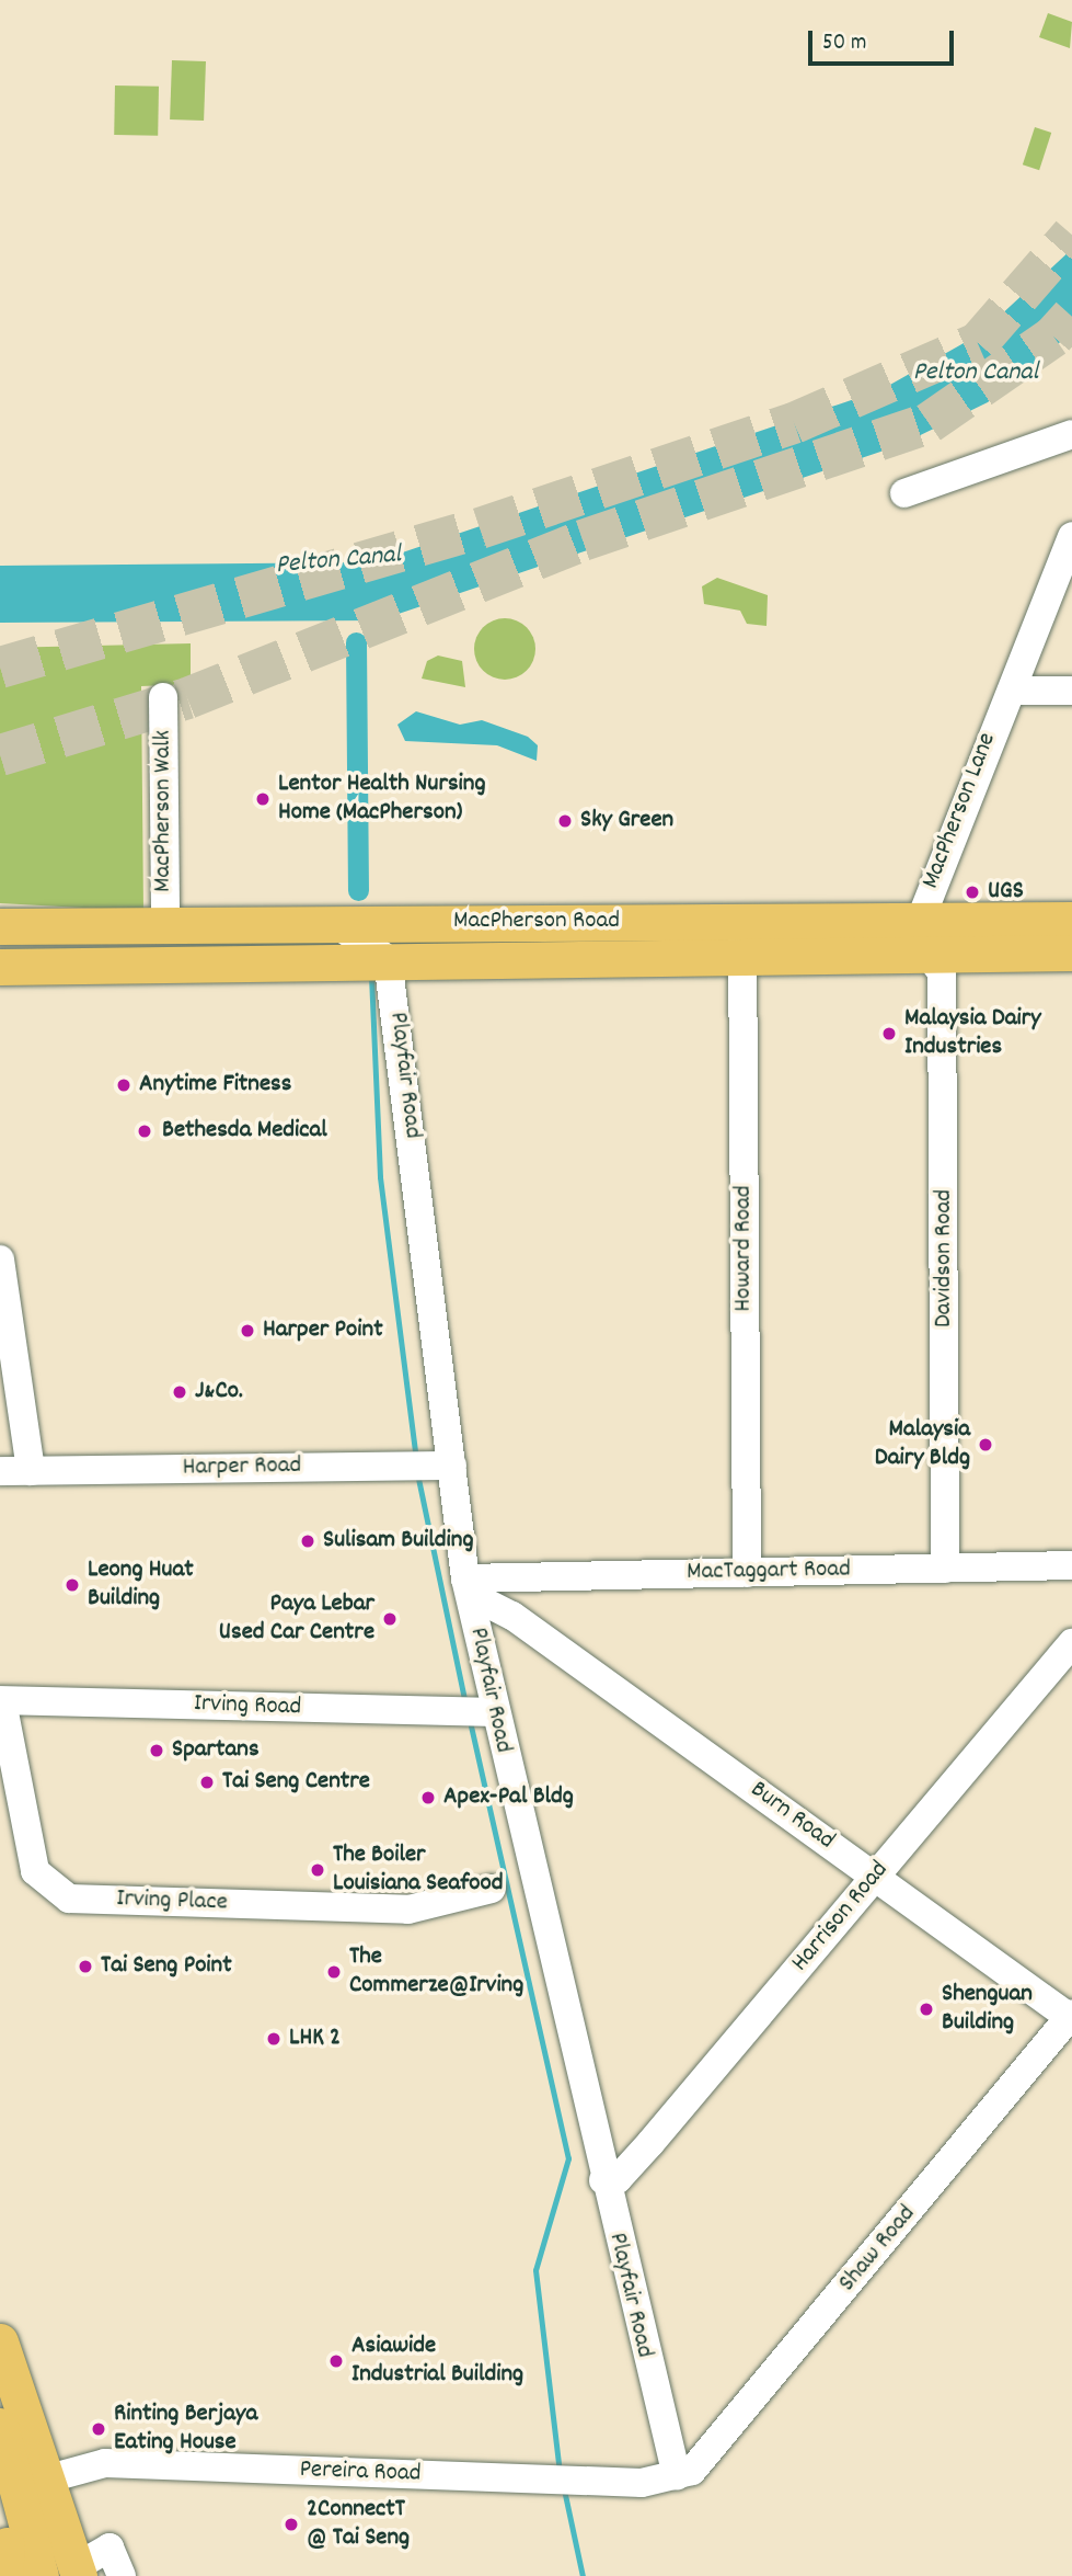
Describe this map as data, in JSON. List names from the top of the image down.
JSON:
{
  "streets": {
    "main road": ["MacPherson Road"],
    "street": [
      "MacPherson Walk",
      "MacPherson Lane",
      "Playfair Road",
      "Howard Road",
      "Davidson Road",
      "Harper Road",
      "MacTaggart Road",
      "Irving Road",
      "Burn Road",
      "Irving Place",
      "Harrison Road",
      "Shaw Road",
      "Pereira Road"
    ]
  },
  "crossings": [
    ["MacPherson Walk", "MacPherson Road"],
    ["MacPherson Lane", "MacPherson Road"],
    ["MacPherson Road", "Playfair Road"],
    ["MacPherson Road", "Howard Road"],
    ["MacPherson Road", "Davidson Road"],
    ["Playfair Road", "Harper Road"],
    ["Playfair Road", "MacTaggart Road"],
    ["Playfair Road", "Irving Road"],
    ["Playfair Road", "Burn Road"],
    ["Playfair Road", "Harrison Road"],
    ["Playfair Road", "Shaw Road"],
    ["Playfair Road", "Pereira Road"],
    ["Howard Road", "MacTaggart Road"],
    ["Davidson Road", "MacTaggart Road"],
    ["MacTaggart Road", "Burn Road"],
    ["Irving Road", "Irving Place"],
    ["Burn Road", "Harrison Road"],
    ["Burn Road", "Shaw Road"],
    ["Shaw Road", "Pereira Road"]
  ],
  "water": ["Pelton Canal"],
  "places": [
    "Lentor Health Nursing Home (MacPherson)",
    "Sky Green",
    "UGS",
    "Malaysia Dairy Industries",
    "Anytime Fitness",
    "Bethesda Medical",
    "Harper Point",
    "J&Co.",
    "Malaysia Dairy Bldg",
    "Sulisam Building",
    "Leong Huat Building",
    "Paya Lebar Used Car Centre",
    "Spartans",
    "Tai Seng Centre",
    "Apex-Pal Bldg",
    "The Boiler Louisiana Seafood",
    "Tai Seng Point",
    "The Commerze@Irving",
    "Shenguan Building",
    "LHK 2",
    "Asiawide Industrial Building",
    "Rinting Berjaya Eating House",
    "2ConnectT @ Tai Seng"
  ],
  "scale_bar": "50 m"
}
